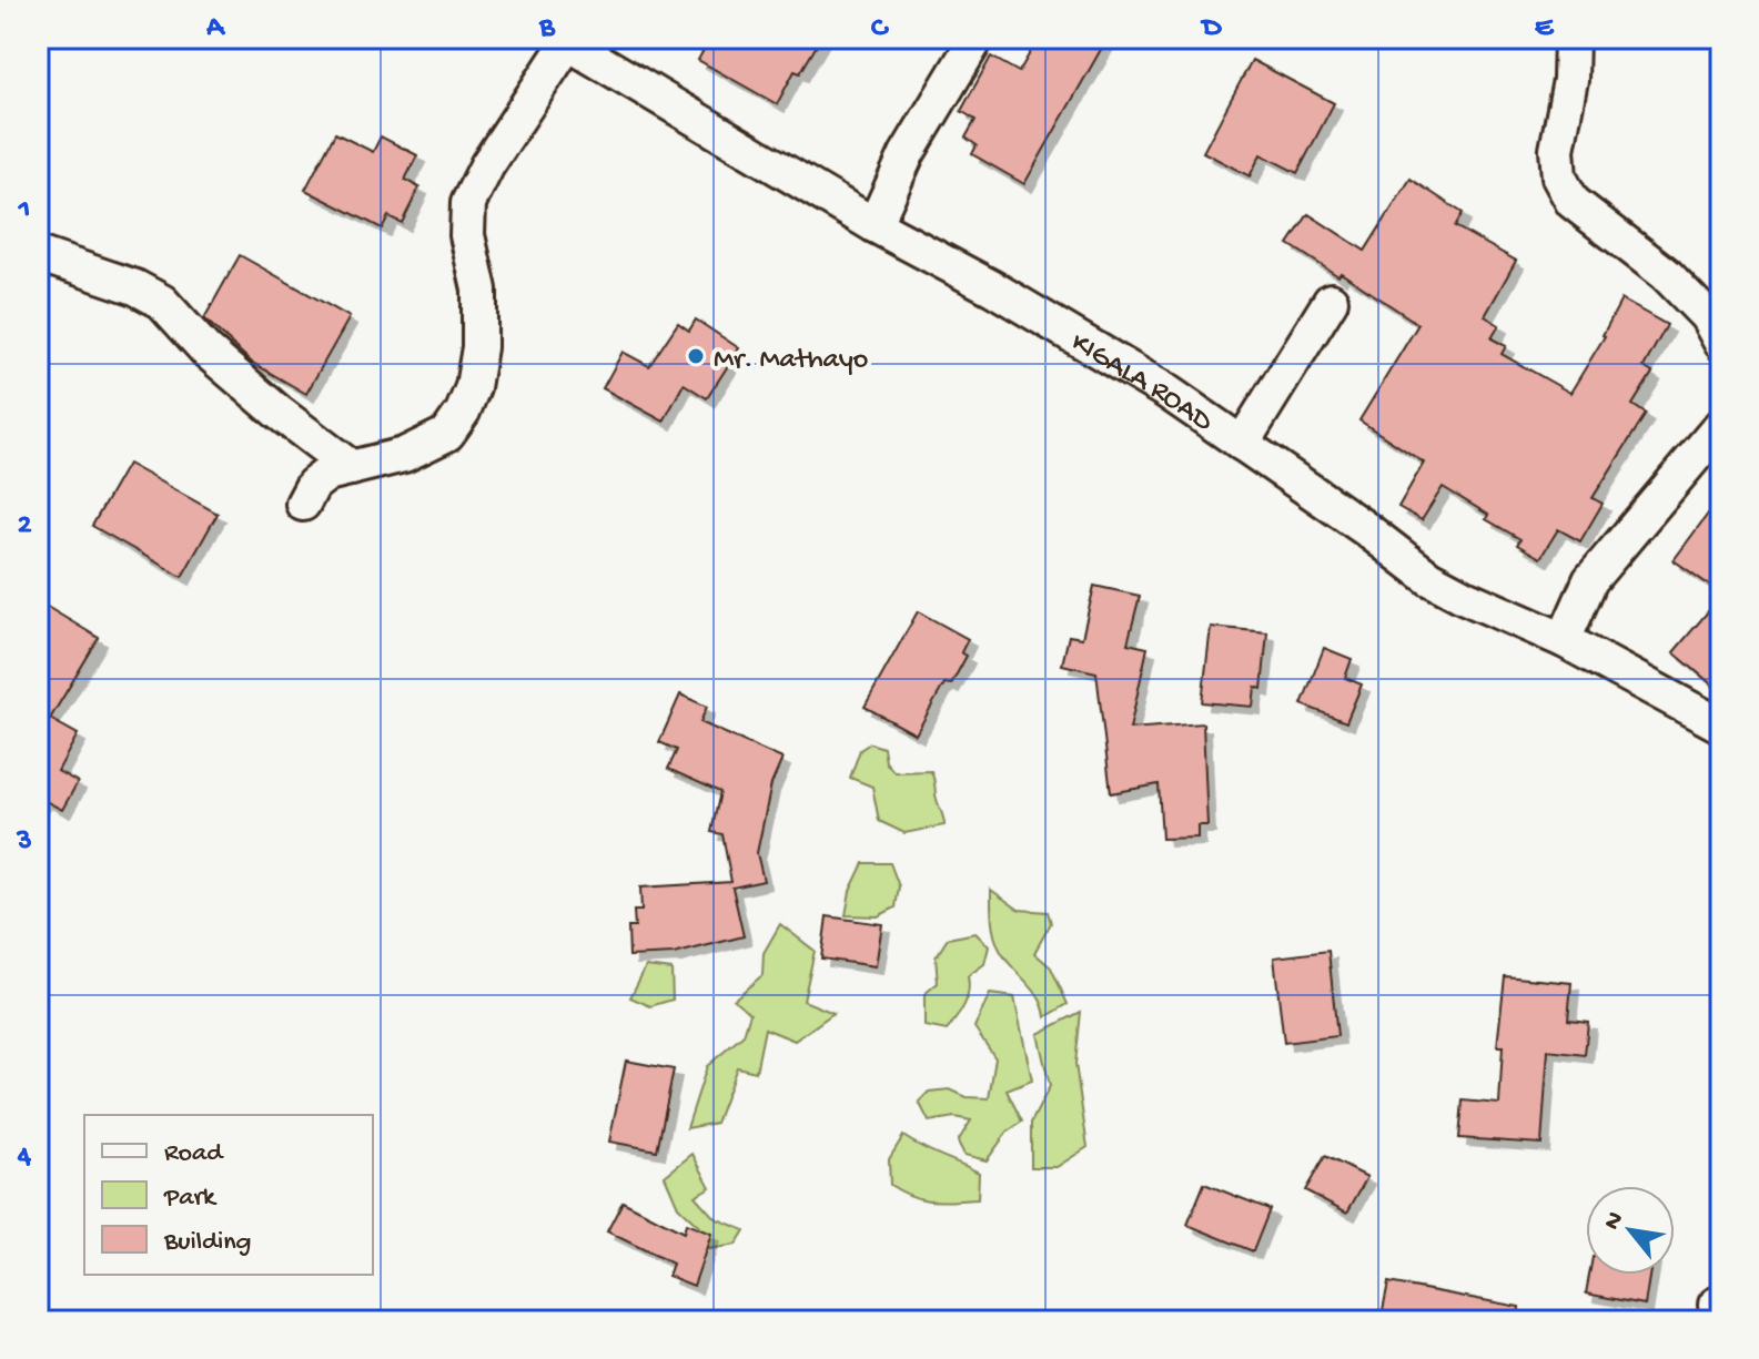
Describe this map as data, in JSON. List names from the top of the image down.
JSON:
{
  "streets": {
    "street": ["KIGALA ROAD"]
  },
  "places": ["Mr. Mathayo"],
  "legend": ["Road", "Park", "Building"],
  "north": "top left",
  "grid": {
    "columns": [
      "A",
      "B",
      "C",
      "D",
      "E"
    ],
    "rows": [
      "1",
      "2",
      "3",
      "4"
    ]
  }
}
